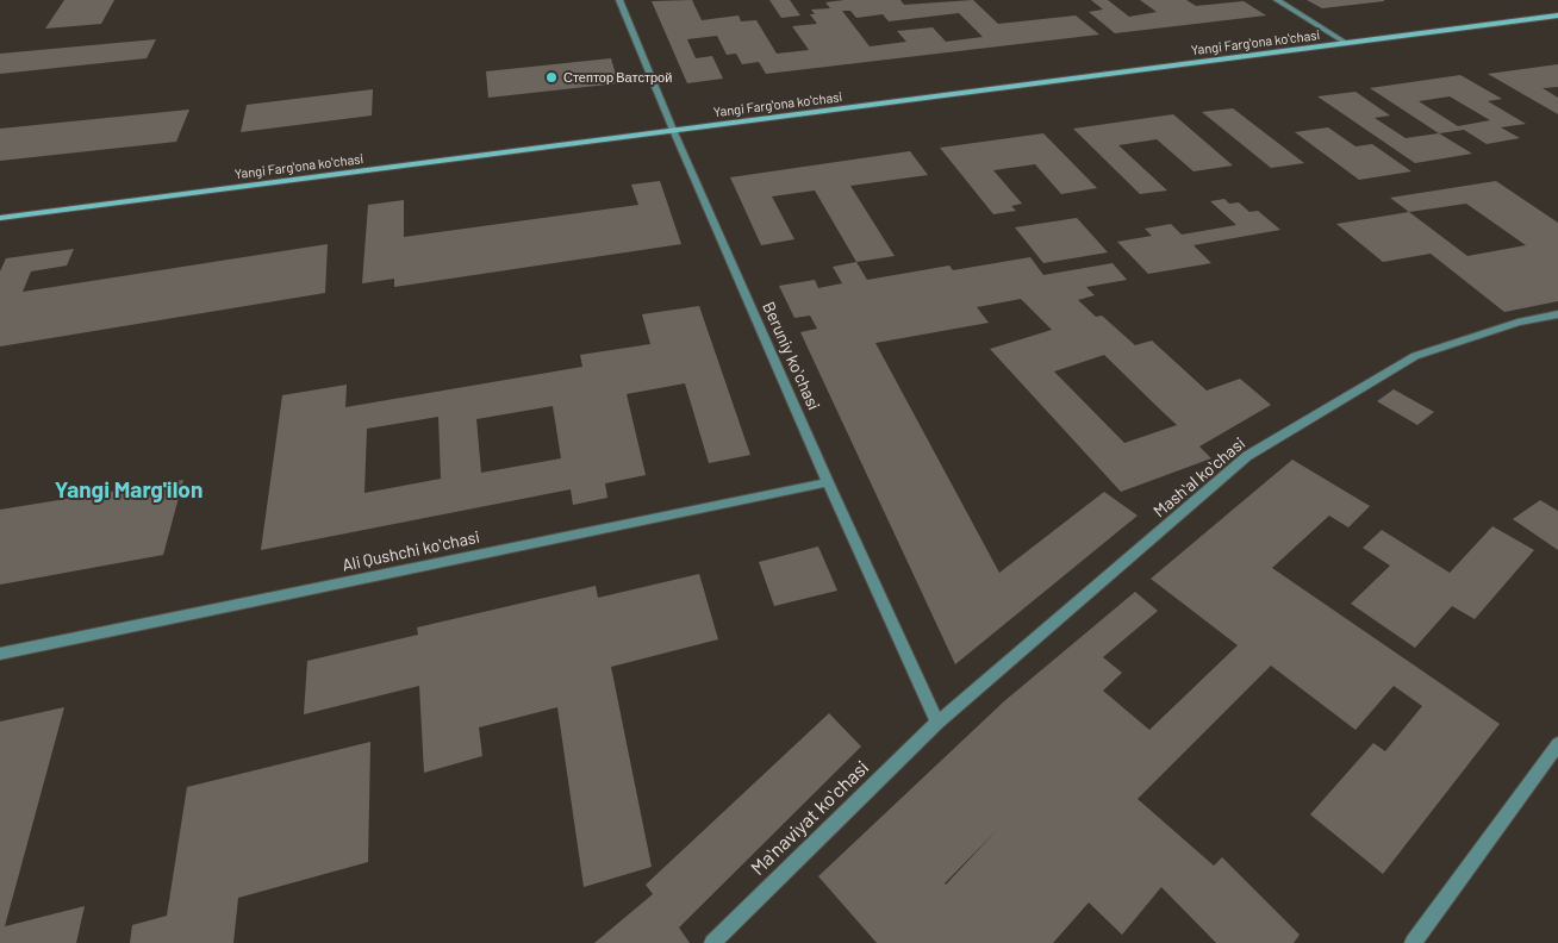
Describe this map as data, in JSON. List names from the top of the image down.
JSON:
{
  "streets": {
    "main road": ["Yangi Fargʻona koʻchasi"],
    "street": [
      "Beruniy koʻchasi",
      "Mashʻal koʻchasi",
      "Ali Qushchi koʻchasi",
      "Maʻnaviyat koʻchasi"
    ]
  },
  "crossings": [
    ["Yangi Fargʻona koʻchasi", "Beruniy koʻchasi"],
    ["Beruniy koʻchasi", "Mashʻal koʻchasi"],
    ["Beruniy koʻchasi", "Ali Qushchi koʻchasi"],
    ["Beruniy koʻchasi", "Maʻnaviyat koʻchasi"],
    ["Mashʻal koʻchasi", "Maʻnaviyat koʻchasi"]
  ],
  "districts": ["Yangi Marg'ilon"],
  "places": ["Стептор Ватстрой"]
}
